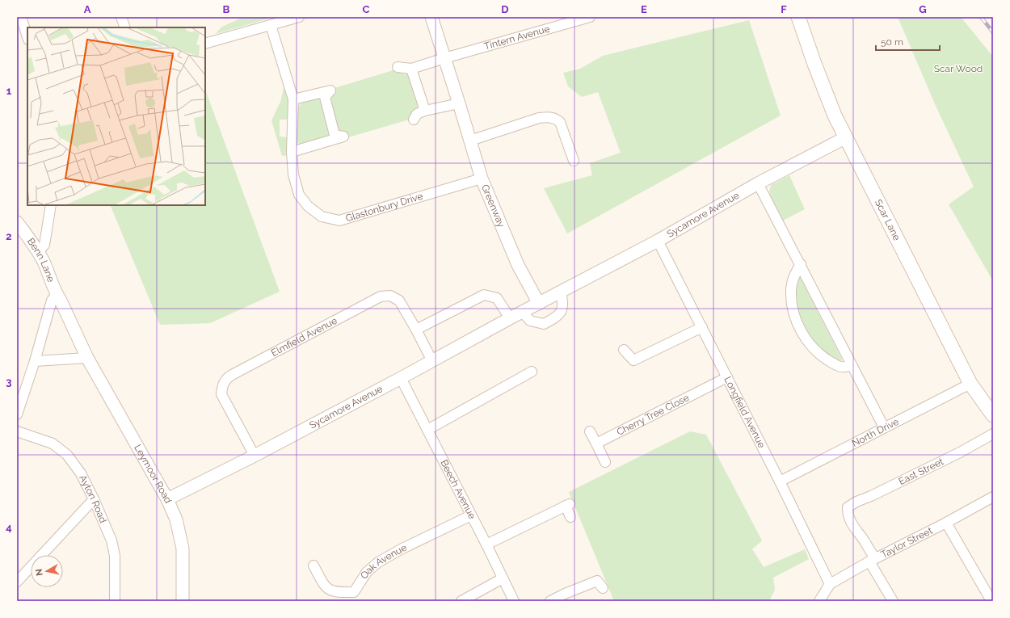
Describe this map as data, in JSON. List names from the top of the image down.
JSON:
{
  "streets": {
    "main road": ["Scar Lane"],
    "street": [
      "Tintern Avenue",
      "Greenway",
      "Glastonbury Drive",
      "Sycamore Avenue",
      "Benn Lane",
      "Elmfield Avenue",
      "Longfield Avenue",
      "Cherry Tree Close",
      "North Drive",
      "East Street",
      "Leymoor Road",
      "Beech Avenue",
      "Ayton Road",
      "Taylor Street",
      "Oak Avenue"
    ]
  },
  "crossings": [
    ["Tintern Avenue", "Greenway"],
    ["Greenway", "Glastonbury Drive"],
    ["Greenway", "Sycamore Avenue"],
    ["Sycamore Avenue", "Scar Lane"],
    ["Sycamore Avenue", "Elmfield Avenue"],
    ["Sycamore Avenue", "Longfield Avenue"],
    ["Sycamore Avenue", "Leymoor Road"],
    ["Sycamore Avenue", "Beech Avenue"],
    ["Scar Lane", "North Drive"],
    ["Benn Lane", "Leymoor Road"],
    ["Longfield Avenue", "Cherry Tree Close"],
    ["Longfield Avenue", "North Drive"],
    ["Longfield Avenue", "Taylor Street"],
    ["East Street", "Taylor Street"],
    ["Beech Avenue", "Oak Avenue"]
  ],
  "parks": ["Scar Wood"],
  "scale_bar": "50 m",
  "north": "left",
  "grid": {
    "columns": [
      "A",
      "B",
      "C",
      "D",
      "E",
      "F",
      "G"
    ],
    "rows": [
      "1",
      "2",
      "3",
      "4"
    ]
  }
}
